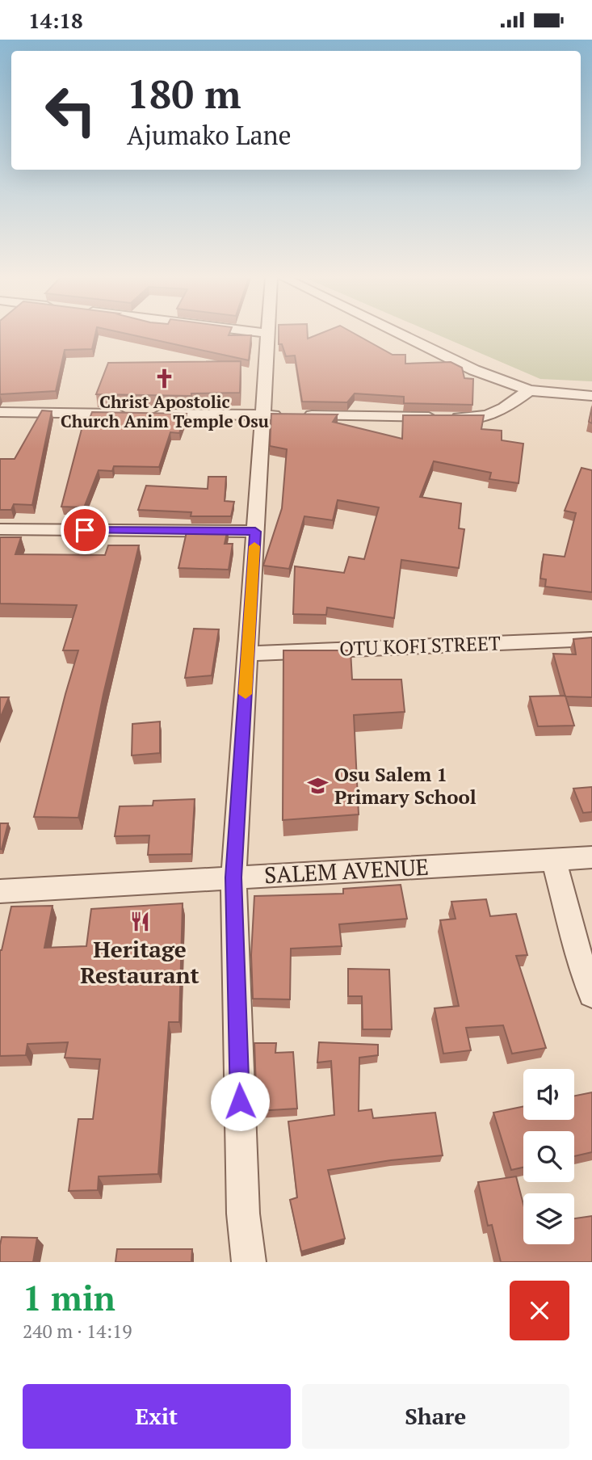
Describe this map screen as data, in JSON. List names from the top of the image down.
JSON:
{
  "streets": {
    "street": ["OTU KOFI STREET", "SALEM AVENUE"]
  },
  "places": {
    "church": ["Christ Apostolic Church Anim Temple Osu"],
    "school or university": ["Osu Salem 1 Primary School"],
    "restaurant": ["Heritage Restaurant"]
  },
  "page": {
    "status": "14:18",
    "turn": ["180 m", "Ajumako Lane"],
    "heading": ["1 min", "240 m · 14:19"],
    "buttons": ["Exit", "Share"]
  }
}
